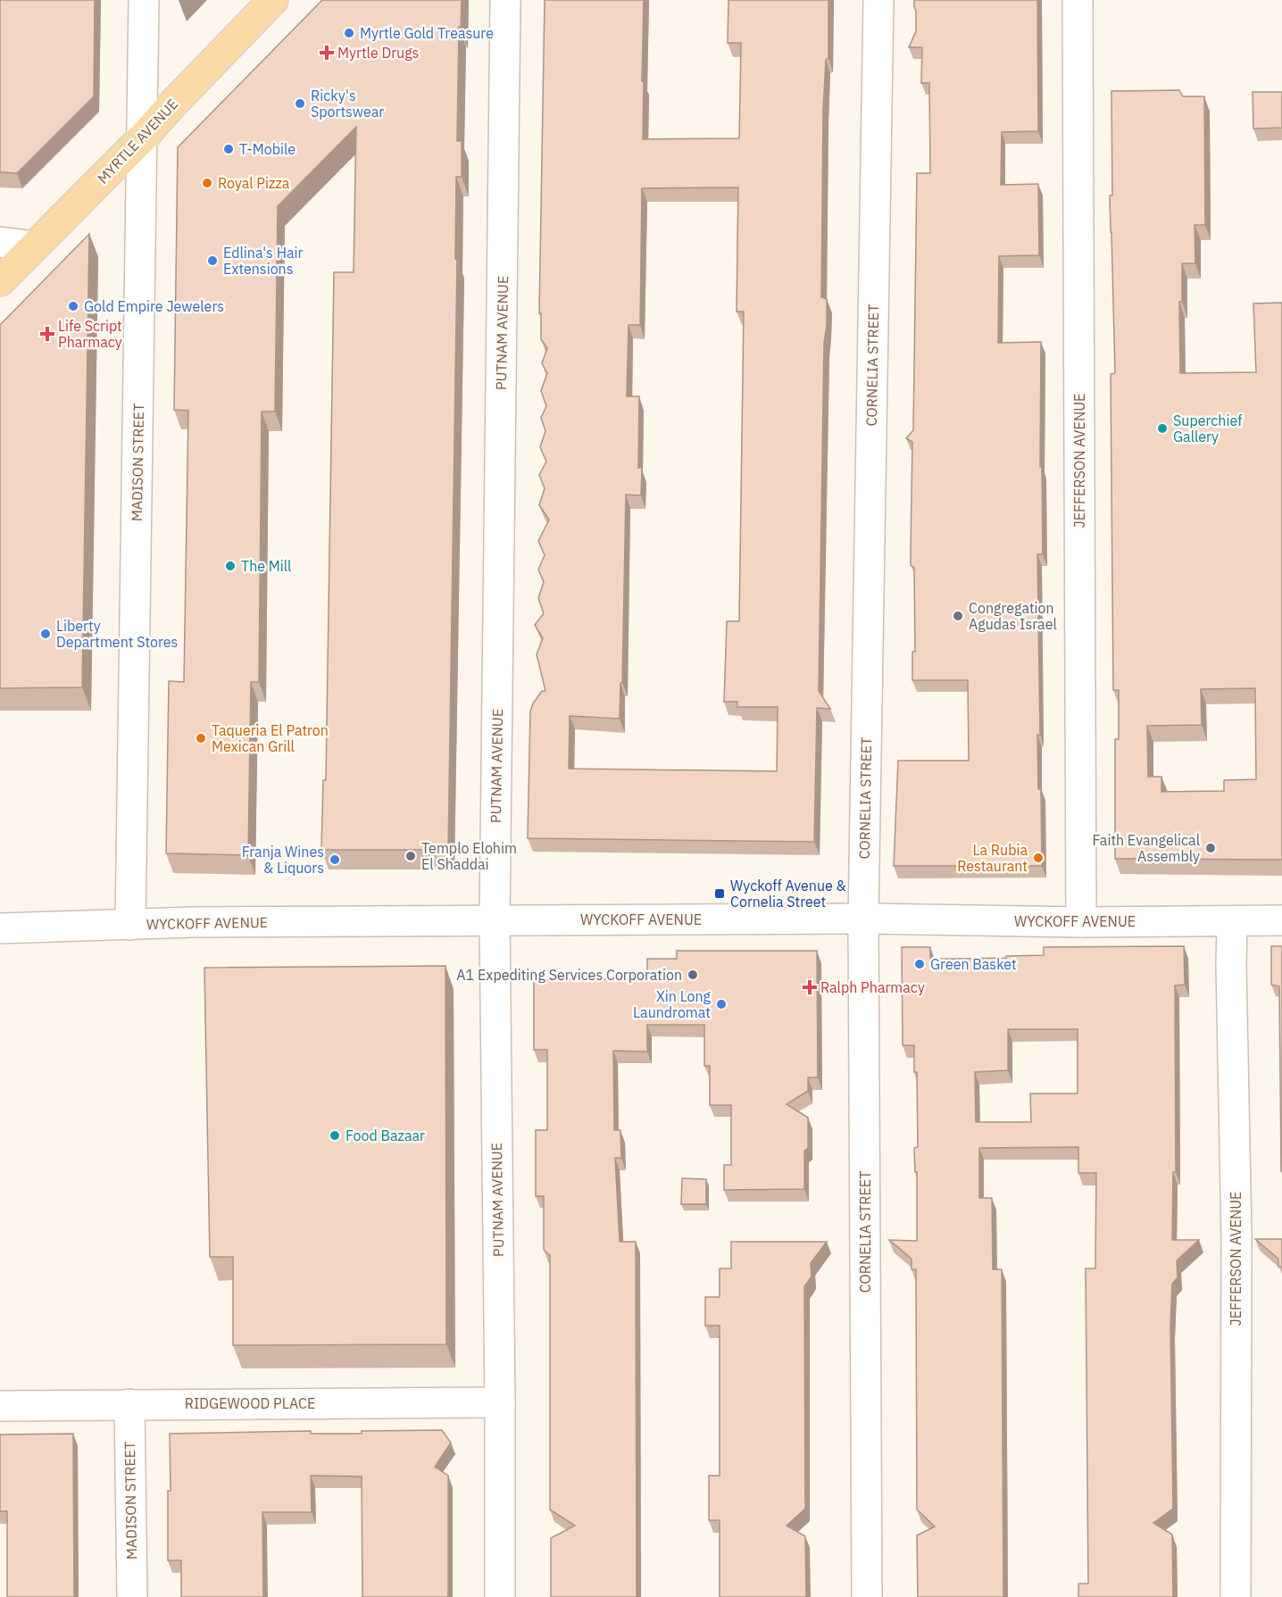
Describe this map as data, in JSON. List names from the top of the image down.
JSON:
{
  "streets": {
    "main road": ["MYRTLE AVENUE"],
    "street": [
      "PUTNAM AVENUE",
      "CORNELIA STREET",
      "JEFFERSON AVENUE",
      "MADISON STREET",
      "WYCKOFF AVENUE",
      "RIDGEWOOD PLACE"
    ]
  },
  "crossings": [
    ["MYRTLE AVENUE", "MADISON STREET"],
    ["PUTNAM AVENUE", "WYCKOFF AVENUE"],
    ["PUTNAM AVENUE", "RIDGEWOOD PLACE"],
    ["CORNELIA STREET", "WYCKOFF AVENUE"],
    ["JEFFERSON AVENUE", "WYCKOFF AVENUE"],
    ["MADISON STREET", "WYCKOFF AVENUE"],
    ["MADISON STREET", "RIDGEWOOD PLACE"]
  ],
  "places": {
    "other": [
      "Myrtle Gold Treasure",
      "Ricky's Sportswear",
      "T-Mobile",
      "Royal Pizza",
      "Edlina's Hair Extensions",
      "Gold Empire Jewelers",
      "Superchief Gallery",
      "The Mill",
      "Congregation Agudas Israel",
      "Liberty Department Stores",
      "Taqueria El Patron Mexican Grill",
      "Faith Evangelical Assembly",
      "Templo Elohim El Shaddai",
      "La Rubia Restaurant",
      "Franja Wines & Liquors",
      "Green Basket",
      "A1 Expediting Services Corporation",
      "Xin Long Laundromat",
      "Food Bazaar"
    ],
    "health": ["Myrtle Drugs", "Life Script Pharmacy", "Ralph Pharmacy"],
    "transit": ["Wyckoff Avenue & Cornelia Street"]
  }
}
